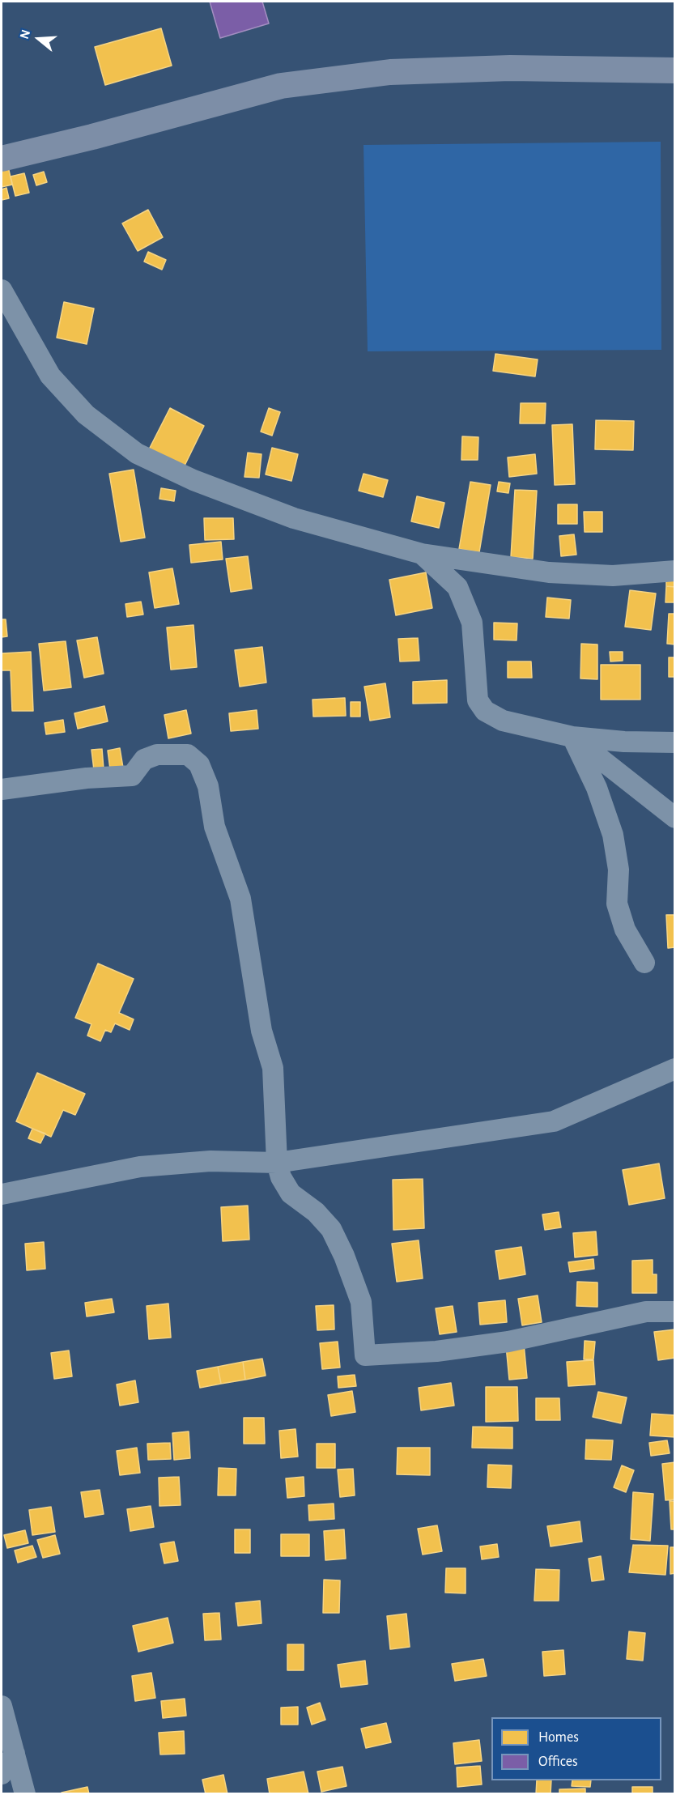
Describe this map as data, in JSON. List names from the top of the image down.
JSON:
{
  "legend": ["Homes", "Offices"],
  "north": "left"
}
